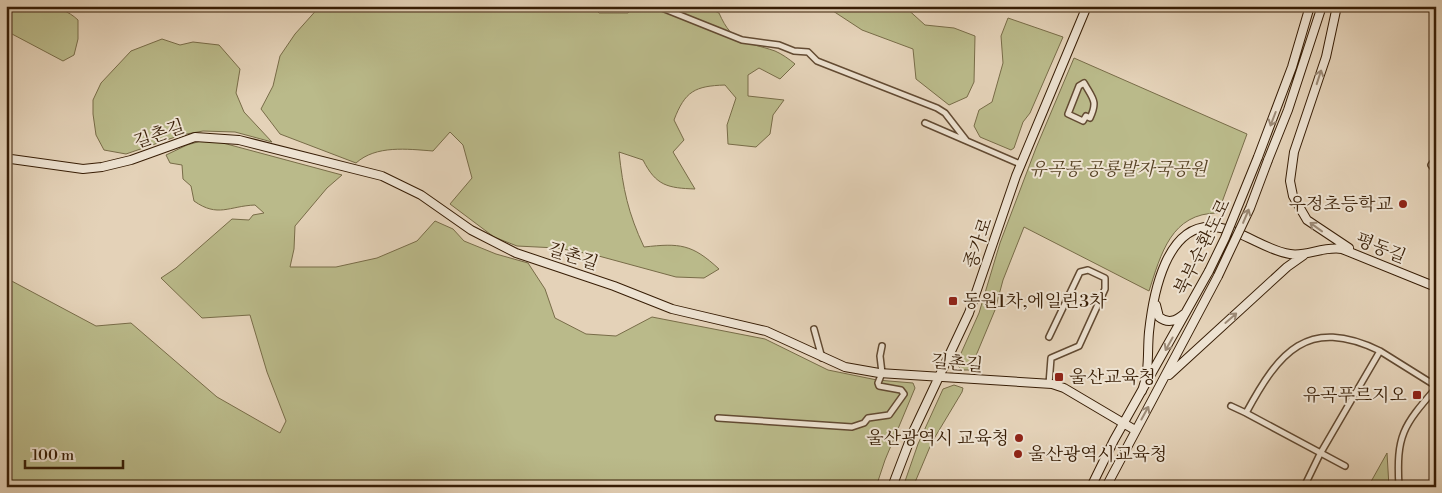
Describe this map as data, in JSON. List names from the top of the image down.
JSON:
{
  "streets": {
    "main road": [
      "길촌길",
      "종가로",
      "북부순환도로",
      "평동길"
    ]
  },
  "crossings": [
    ["길촌길", "종가로"],
    ["길촌길", "북부순환도로"],
    ["북부순환도로", "평동길"]
  ],
  "parks": ["유곡동 공룡발자국공원"],
  "places": {
    "other": ["우정초등학교", "울산광역시 교육청", "울산광역시교육청"],
    "transit": ["동원1차,에일린3차", "울산교육청", "유곡푸르지오"]
  },
  "scale_bar": "100 m"
}
